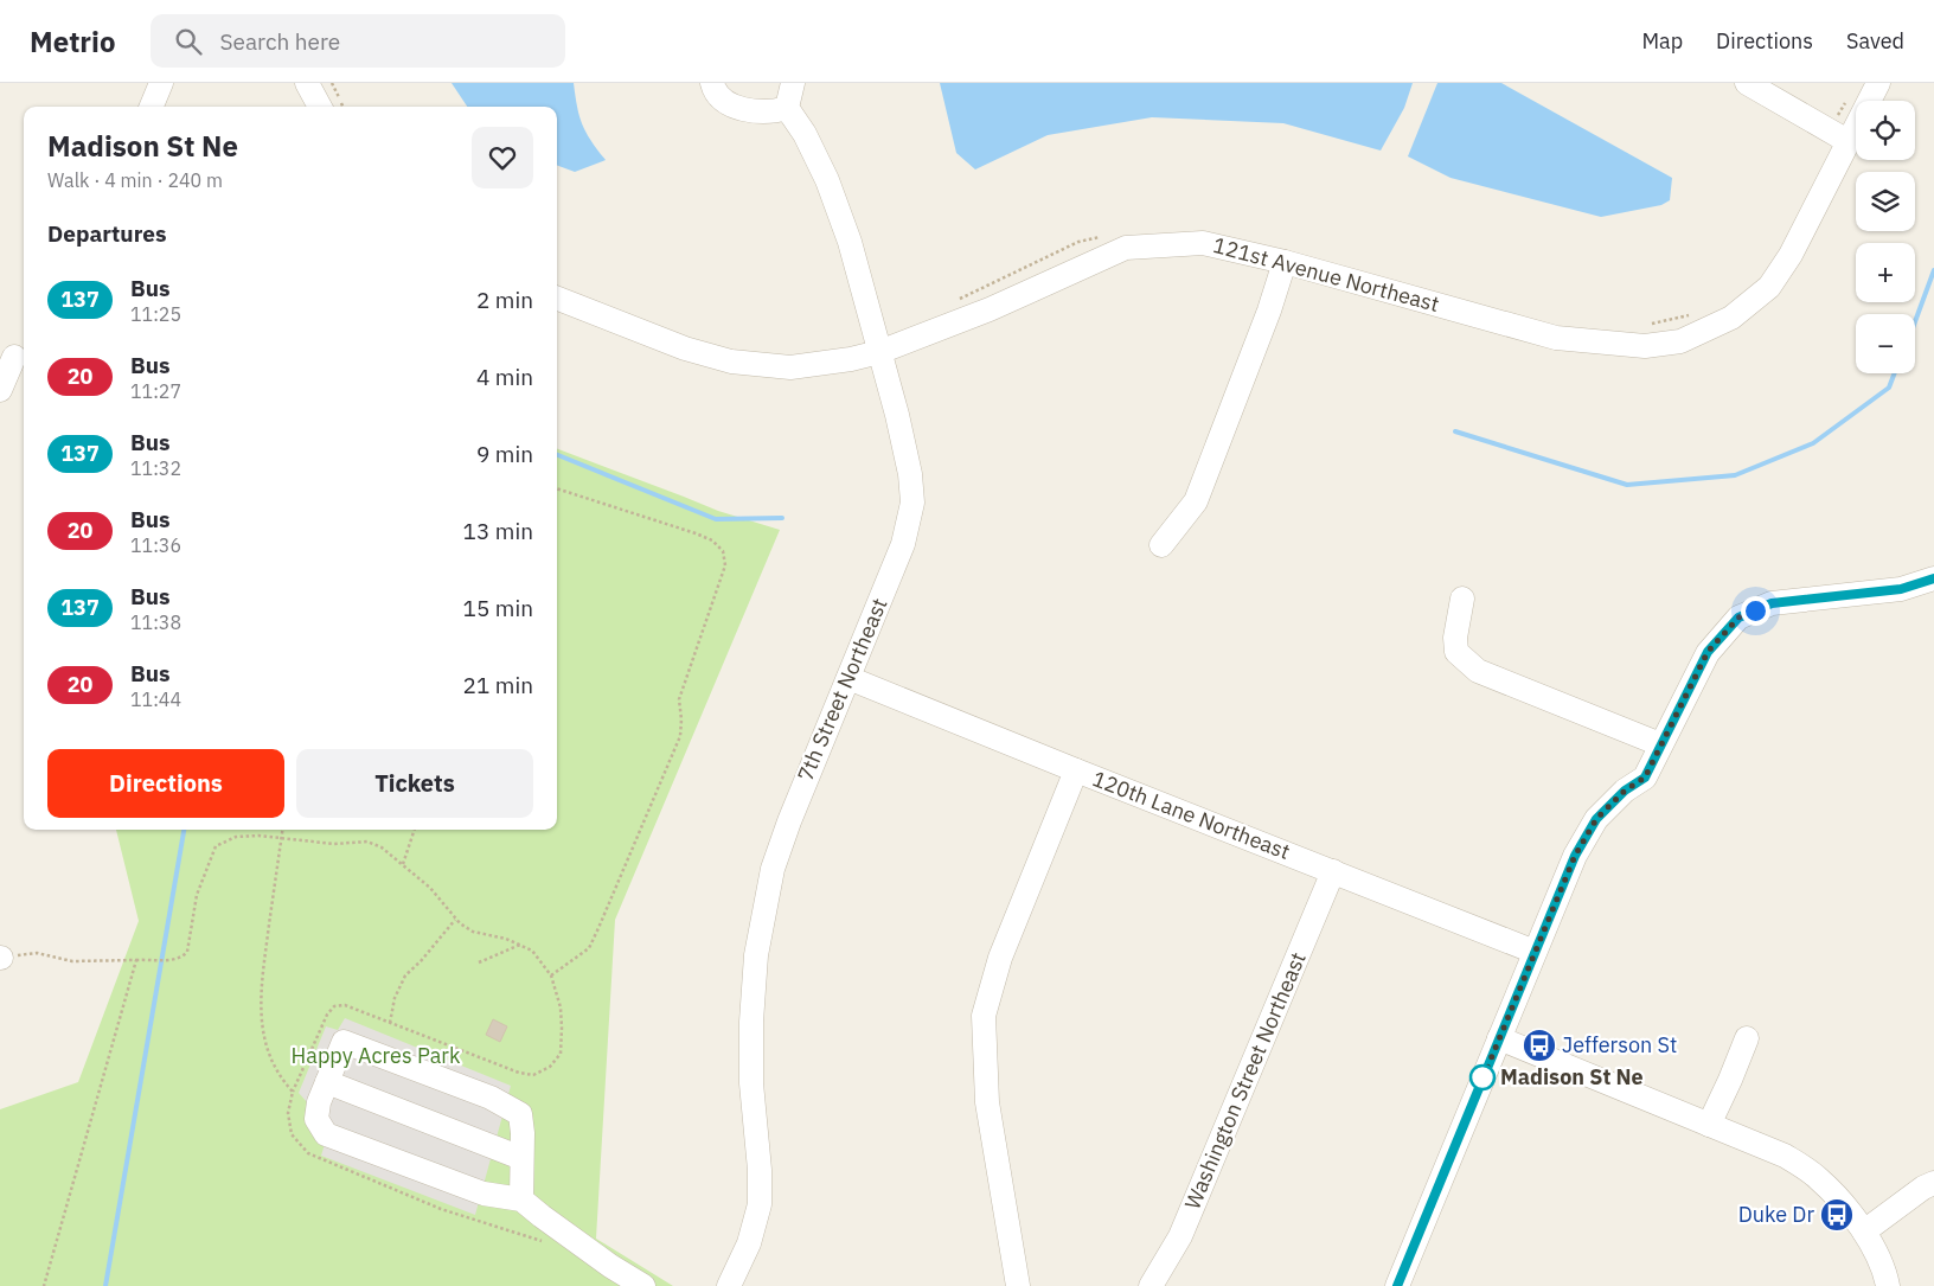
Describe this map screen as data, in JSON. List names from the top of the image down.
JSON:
{
  "streets": {
    "street": [
      "121st Avenue Northeast",
      "7th Street Northeast",
      "120th Lane Northeast",
      "Washington Street Northeast"
    ]
  },
  "crossings": [
    ["121st Avenue Northeast", "7th Street Northeast"],
    ["7th Street Northeast", "120th Lane Northeast"],
    ["120th Lane Northeast", "Washington Street Northeast"]
  ],
  "parks": ["Happy Acres Park"],
  "places": {
    "bus stop": ["Jefferson St", "Duke Dr"],
    "other": ["Madison St Ne"]
  },
  "lines": ["bus line 137"],
  "page": {
    "header": "Metrio",
    "search": "Search here",
    "nav": ["Map", "Directions", "Saved"],
    "map_buttons": ["+", "−"],
    "heading": [
      ["Madison St Ne", "Walk · 4 min · 240 m"],
      "Departures"
    ],
    "list": [
      {
        "mark": "137",
        "name": "Bus",
        "note": "11:25",
        "value": "2 min"
      },
      {
        "mark": "20",
        "name": "Bus",
        "note": "11:27",
        "value": "4 min"
      },
      {
        "mark": "137",
        "name": "Bus",
        "note": "11:32",
        "value": "9 min"
      },
      {
        "mark": "20",
        "name": "Bus",
        "note": "11:36",
        "value": "13 min"
      },
      {
        "mark": "137",
        "name": "Bus",
        "note": "11:38",
        "value": "15 min"
      },
      {
        "mark": "20",
        "name": "Bus",
        "note": "11:44",
        "value": "21 min"
      }
    ],
    "buttons": ["Directions", "Tickets"]
  }
}
